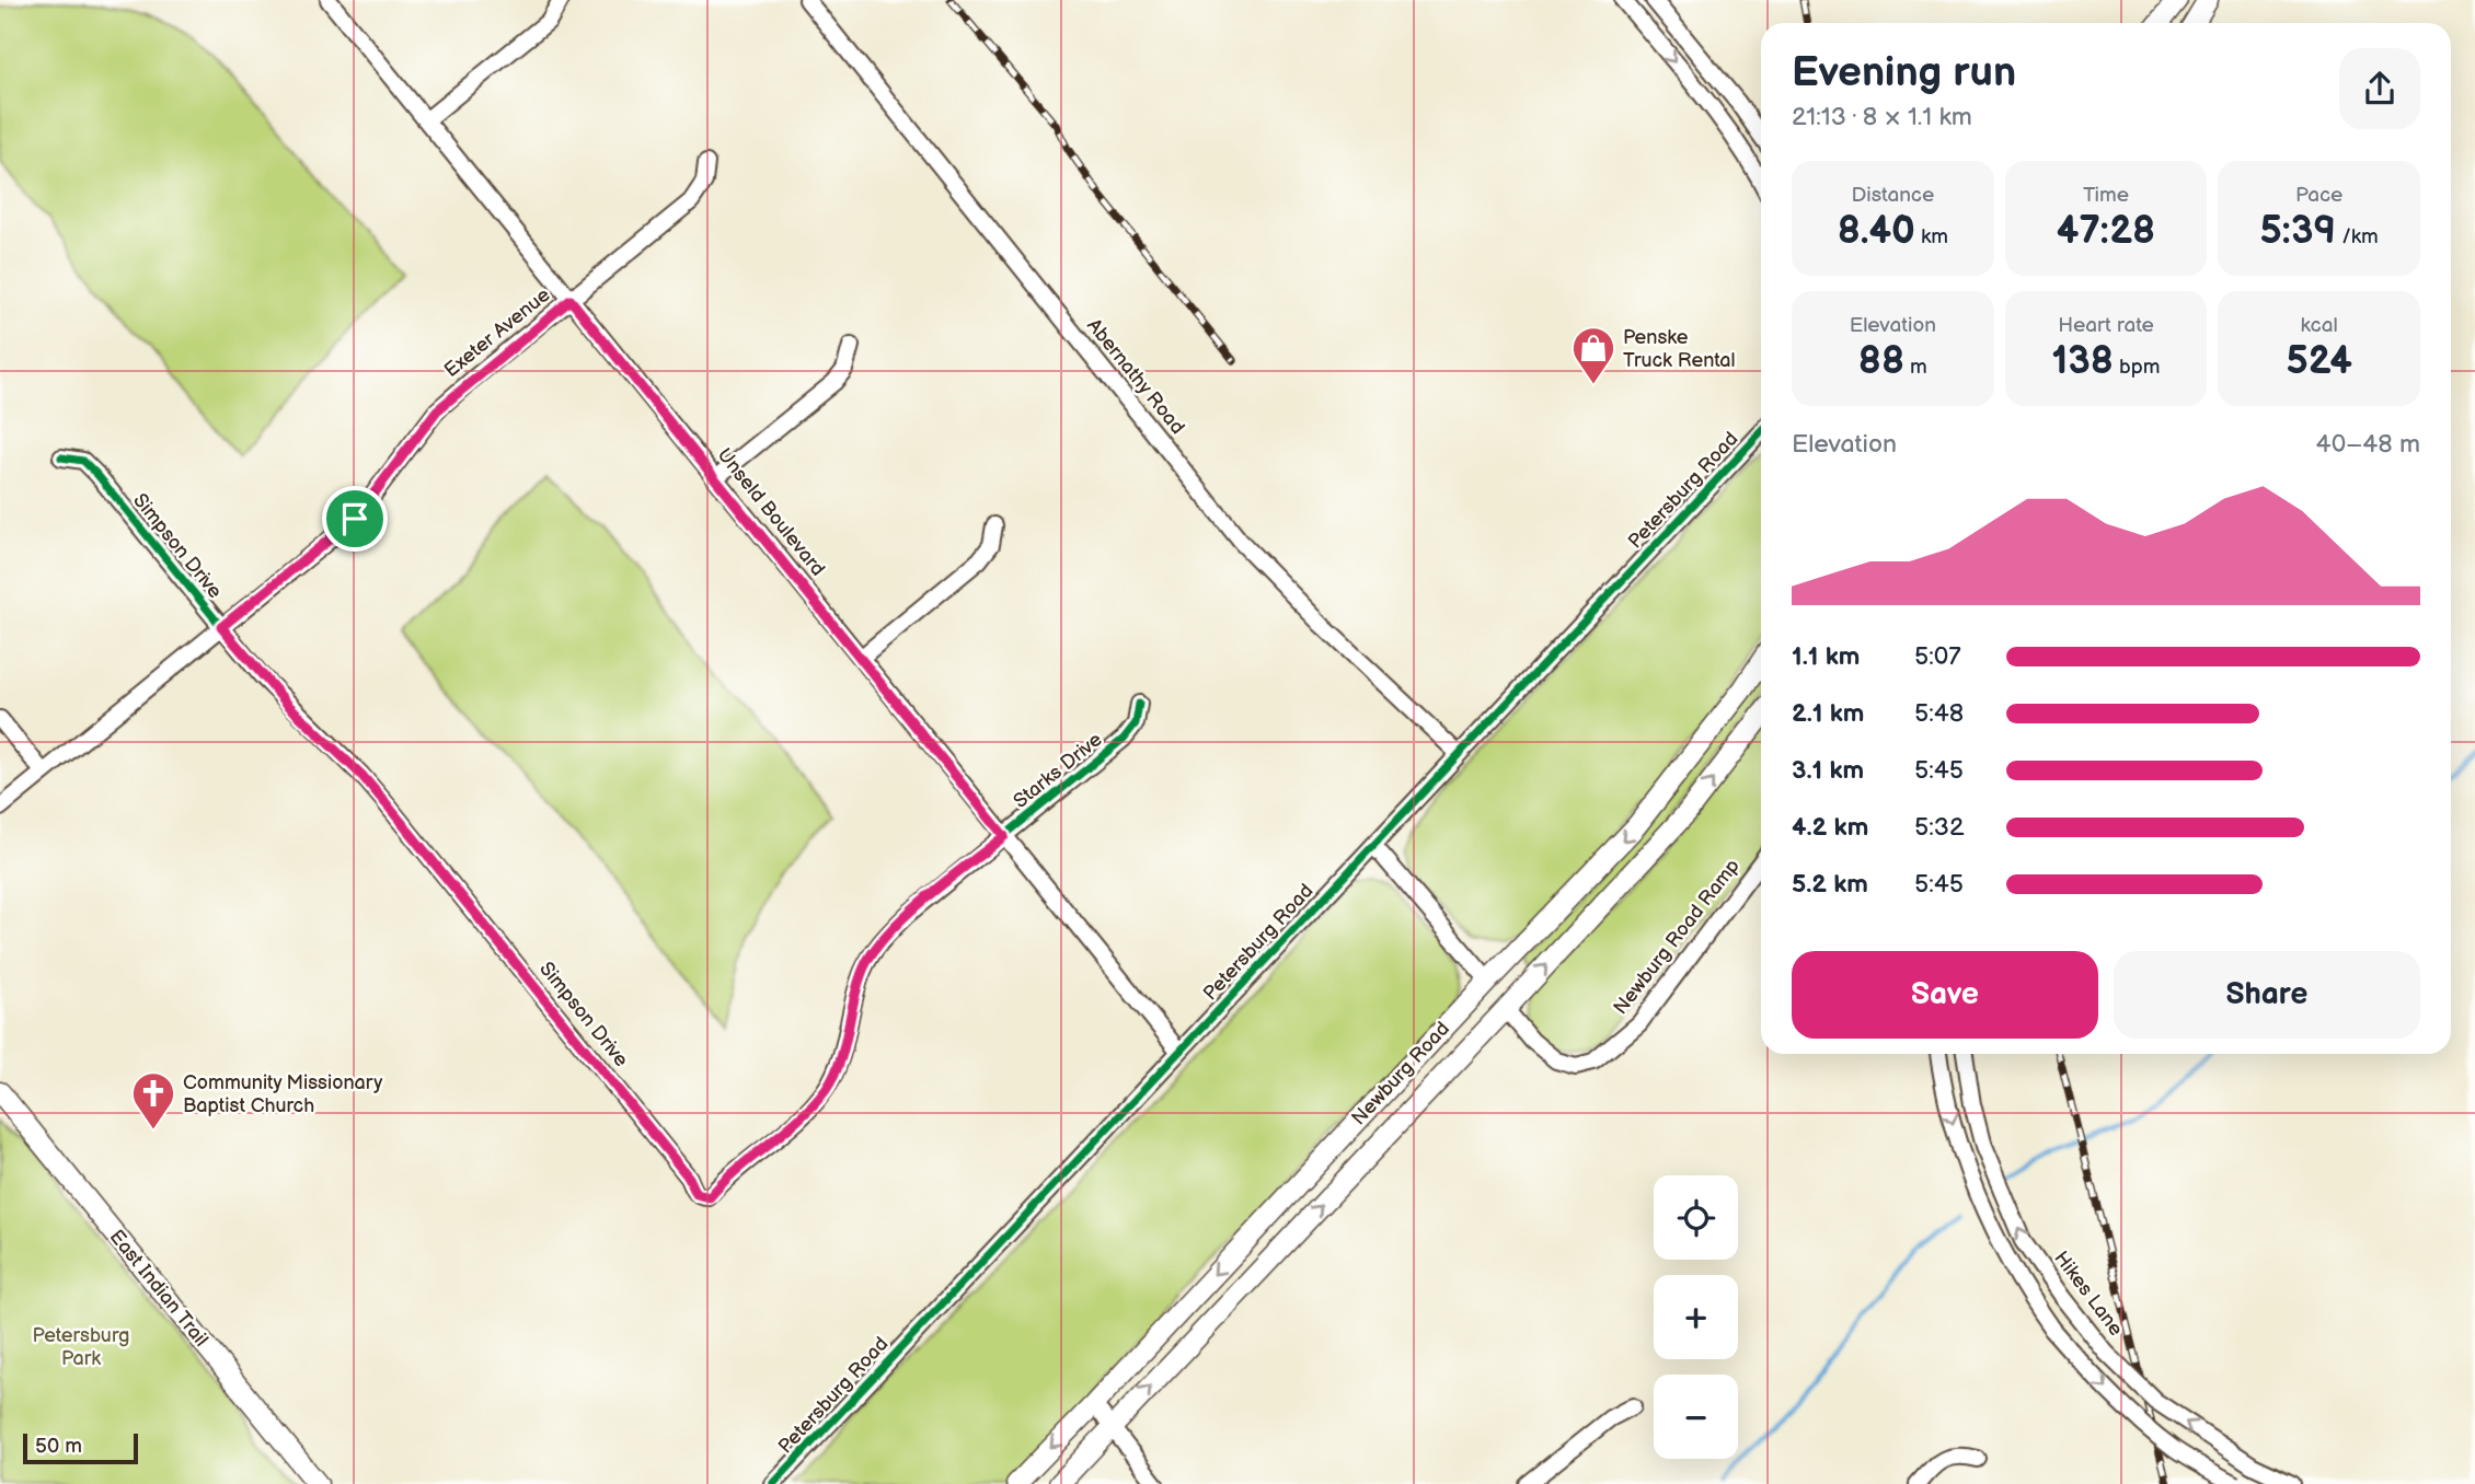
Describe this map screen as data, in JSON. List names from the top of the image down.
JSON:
{
  "streets": {
    "main road": ["Newburg Road", "East Indian Trail"],
    "street": [
      "Exeter Avenue",
      "Abernathy Road",
      "Petersburg Road",
      "Unseld Boulevard",
      "Simpson Drive",
      "Starks Drive",
      "Newburg Road Ramp",
      "Hikes Lane"
    ]
  },
  "crossings": [
    ["Exeter Avenue", "Unseld Boulevard"],
    ["Exeter Avenue", "Simpson Drive"],
    ["Abernathy Road", "Petersburg Road"],
    ["Petersburg Road", "Unseld Boulevard"],
    ["Unseld Boulevard", "Starks Drive"],
    ["Simpson Drive", "Starks Drive"],
    ["Newburg Road Ramp", "Newburg Road"]
  ],
  "parks": ["Petersburg Park"],
  "places": {
    "shop": ["Penske Truck Rental"],
    "church": ["Community Missionary Baptist Church"]
  },
  "scale_bar": "50 m",
  "page": {
    "heading": ["Evening run", "21:13 · 8 × 1.1 km"],
    "stats": [
      ["Distance", "8.40 km"],
      ["Time", "47:28"],
      ["Pace", "5:39 /km"],
      ["Elevation", "88 m"],
      ["Heart rate", "138 bpm"],
      ["kcal", "524"]
    ],
    "chart": ["Elevation", "40–48 m"],
    "list": [
      {
        "name": "1.1 km",
        "note": "5:07"
      },
      {
        "name": "2.1 km",
        "note": "5:48"
      },
      {
        "name": "3.1 km",
        "note": "5:45"
      },
      {
        "name": "4.2 km",
        "note": "5:32"
      },
      {
        "name": "5.2 km",
        "note": "5:45"
      }
    ],
    "buttons": ["Save", "Share"],
    "map_buttons": ["+", "−"],
    "scale": "50 m"
  }
}
